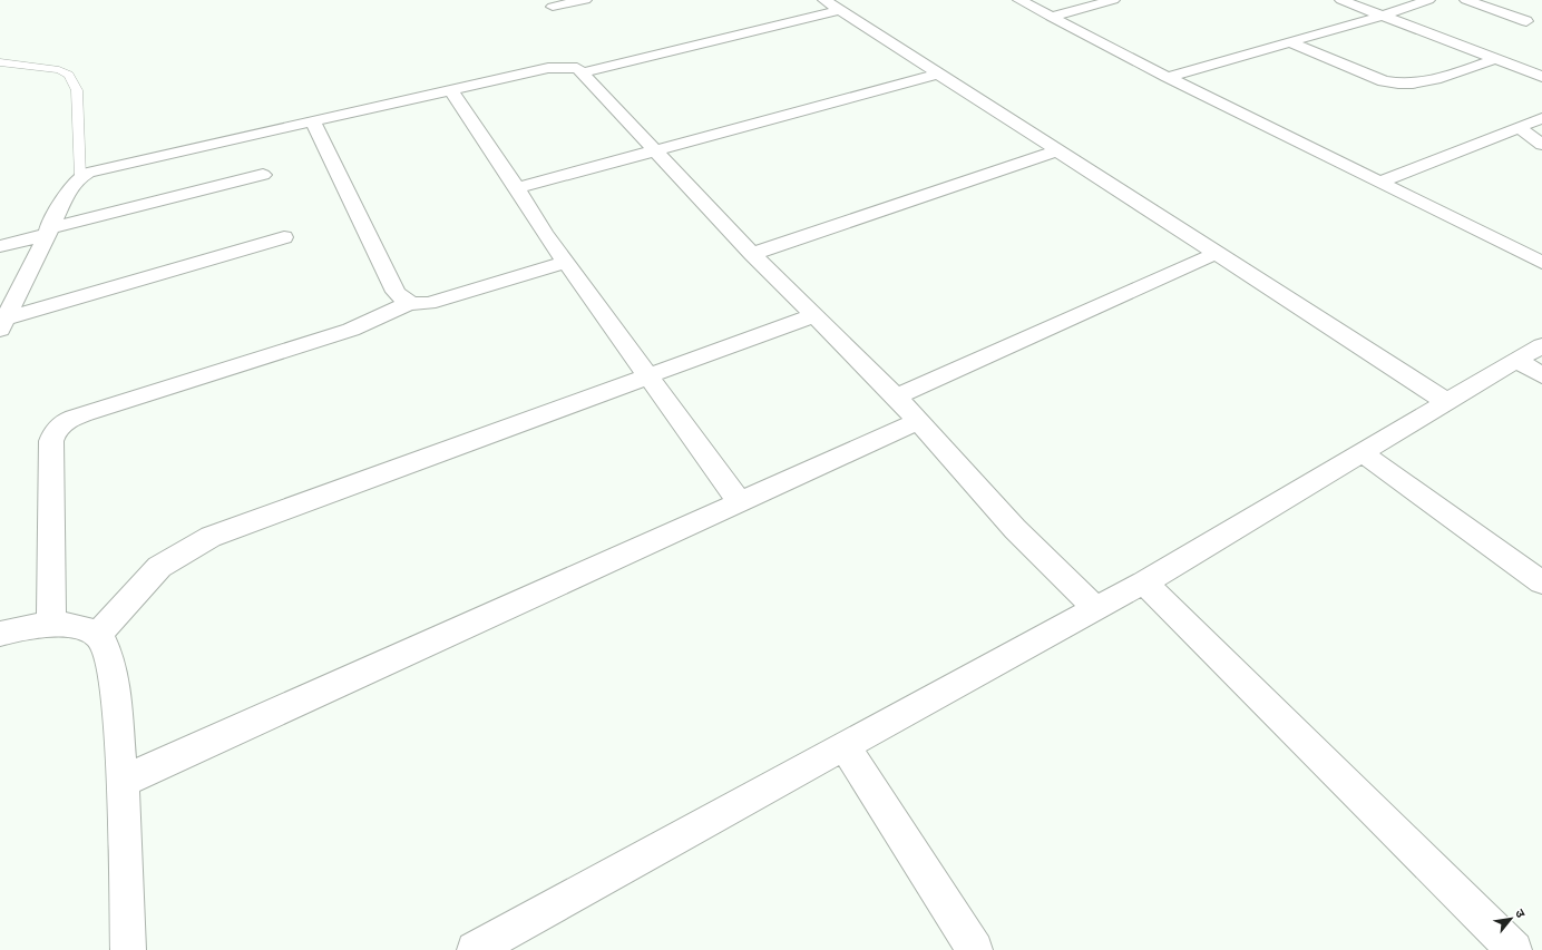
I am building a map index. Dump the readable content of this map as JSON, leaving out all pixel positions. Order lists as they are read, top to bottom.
{
  "north": "top right"
}
